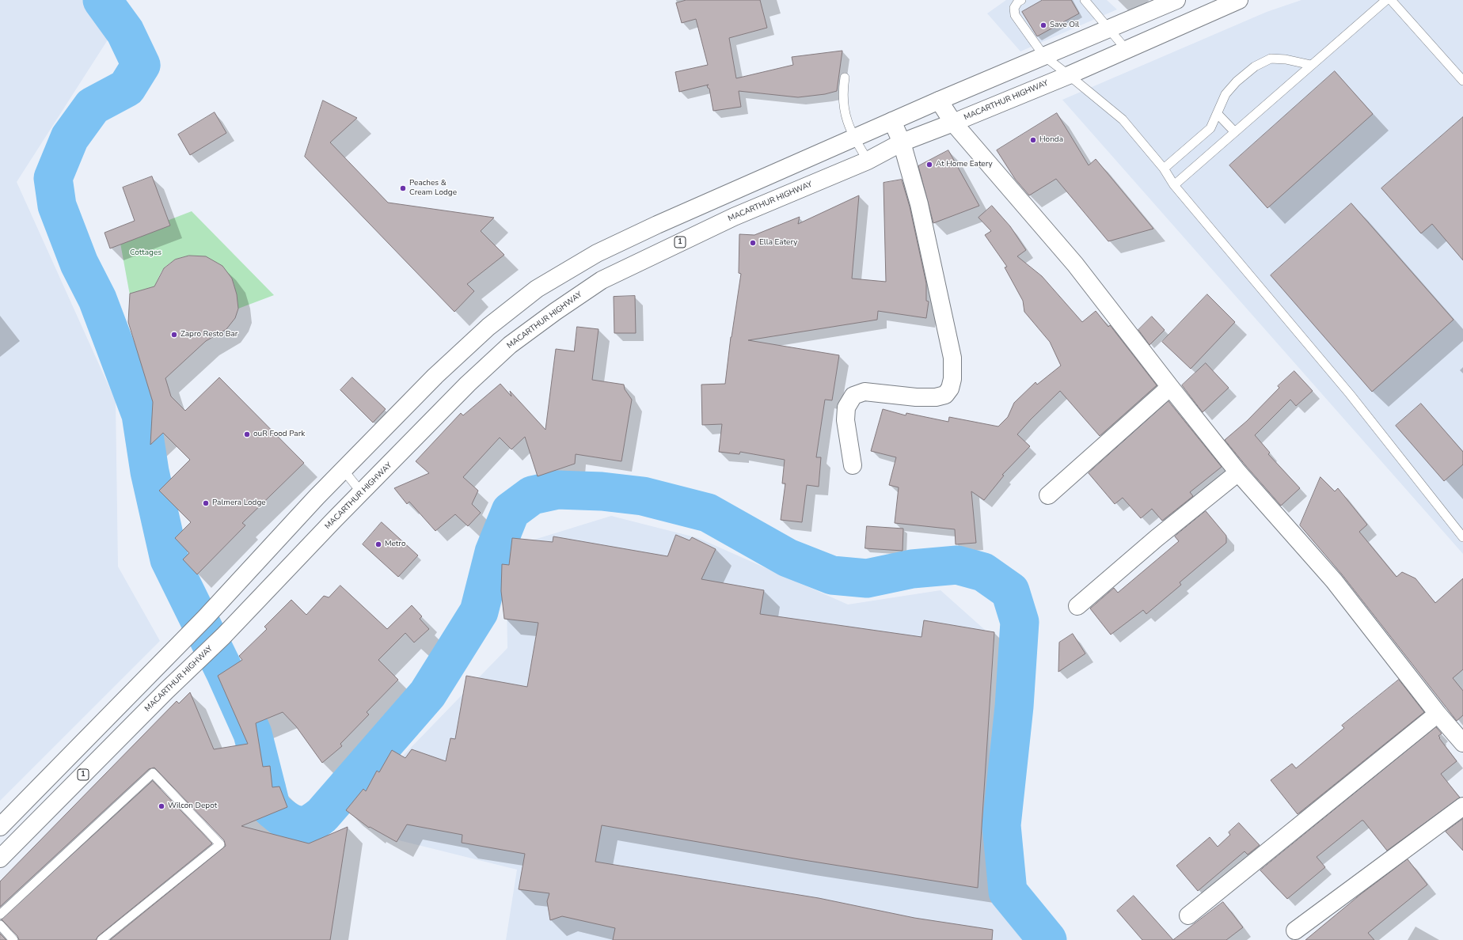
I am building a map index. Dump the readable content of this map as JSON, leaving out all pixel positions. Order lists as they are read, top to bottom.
{
  "streets": {
    "main road": ["MACARTHUR HIGHWAY", "1"]
  },
  "parks": ["Cottages"],
  "places": [
    "Save Oil",
    "Honda",
    "At Home Eatery",
    "Peaches & Cream Lodge",
    "Ella Eatery",
    "Zapro Resto Bar",
    "ouR Food Park",
    "Palmera Lodge",
    "Metro",
    "Wilcon Depot"
  ]
}
